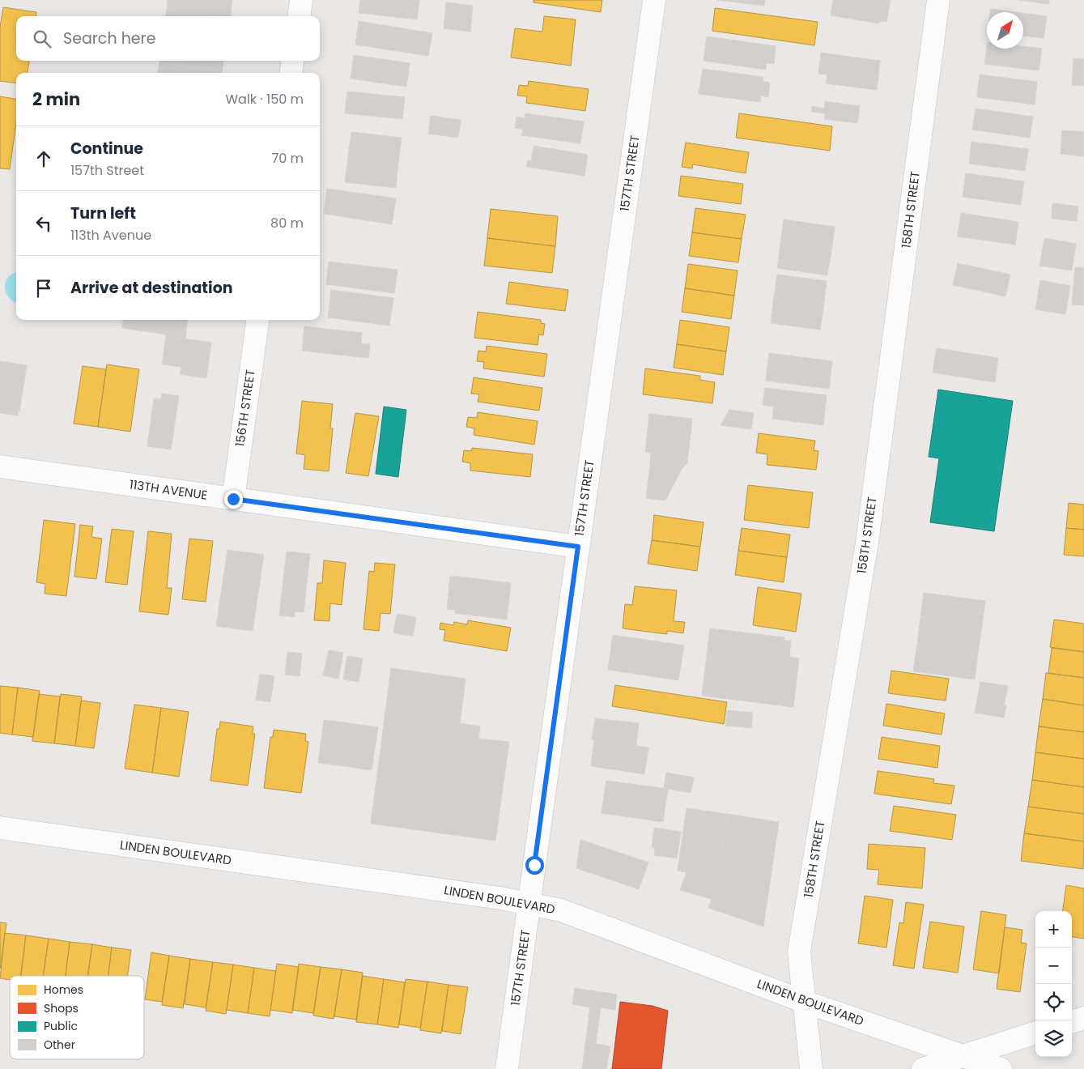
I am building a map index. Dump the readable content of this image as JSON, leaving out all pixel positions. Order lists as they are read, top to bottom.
{
  "streets": {
    "street": [
      "157TH STREET",
      "158TH STREET",
      "156TH STREET",
      "113TH AVENUE",
      "LINDEN BOULEVARD"
    ]
  },
  "crossings": [
    ["157TH STREET", "113TH AVENUE"],
    ["157TH STREET", "LINDEN BOULEVARD"],
    ["158TH STREET", "LINDEN BOULEVARD"],
    ["156TH STREET", "113TH AVENUE"]
  ],
  "legend": [
    "Homes",
    "Shops",
    "Public",
    "Other"
  ],
  "north": "top right",
  "page": {
    "search": "Search here",
    "heading": ["2 min", "Walk · 150 m"],
    "list": [
      ["Continue", "157th Street", "70 m"],
      ["Turn left", "113th Avenue", "80 m"],
      "Arrive at destination"
    ],
    "map_buttons": ["+", "−"]
  }
}
